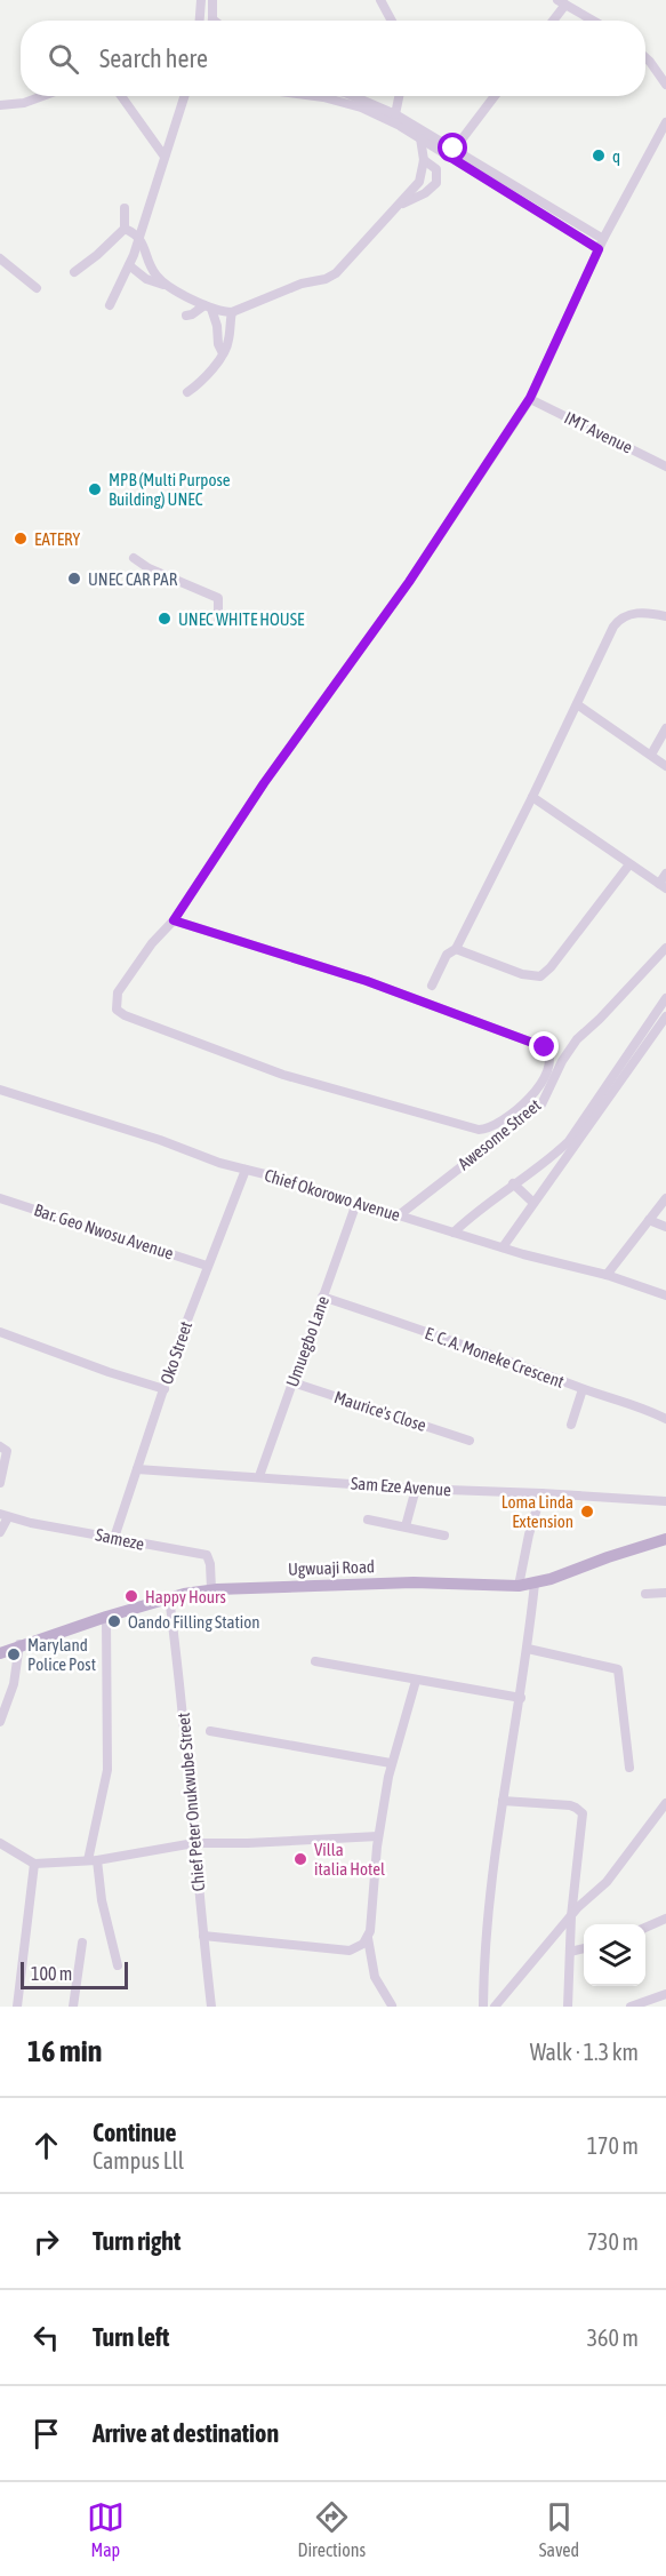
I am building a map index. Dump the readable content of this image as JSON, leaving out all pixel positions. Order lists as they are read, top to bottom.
{
  "streets": {
    "main road": ["Ugwuaji Road"],
    "street": [
      "IMT Avenue",
      "Awesome Street",
      "Chief Okorowo Avenue",
      "Bar. Geo Nwosu Avenue",
      "Umuegbo Lane",
      "Oko Street",
      "E. C. A. Moneke Crescent",
      "Maurice's Close",
      "Sam Eze Avenue",
      "Sameze",
      "Chief Peter Onukwube Street"
    ]
  },
  "crossings": [
    ["Awesome Street", "Chief Okorowo Avenue"],
    ["Chief Okorowo Avenue", "Umuegbo Lane"],
    ["Chief Okorowo Avenue", "Oko Street"],
    ["Bar. Geo Nwosu Avenue", "Oko Street"],
    ["Umuegbo Lane", "E. C. A. Moneke Crescent"],
    ["Umuegbo Lane", "Maurice's Close"],
    ["Umuegbo Lane", "Sam Eze Avenue"],
    ["Oko Street", "Sam Eze Avenue"],
    ["Oko Street", "Sameze"],
    ["Sameze", "Ugwuaji Road"],
    ["Ugwuaji Road", "Chief Peter Onukwube Street"]
  ],
  "places": [
    "q",
    "MPB (Multi Purpose Building) UNEC",
    "EATERY",
    "UNEC CAR PAR",
    "UNEC WHITE HOUSE",
    "Loma Linda Extension",
    "Happy Hours",
    "Oando Filling Station",
    "Maryland Police Post",
    "Villa italia Hotel"
  ],
  "scale_bar": "100 m",
  "page": {
    "search": "Search here",
    "scale": "100 m",
    "heading": ["16 min", "Walk · 1.3 km"],
    "list": [
      ["Continue", "Campus Lll", "170 m"],
      ["Turn right", "730 m"],
      ["Turn left", "360 m"],
      "Arrive at destination"
    ],
    "nav": ["Map", "Directions", "Saved"]
  }
}
